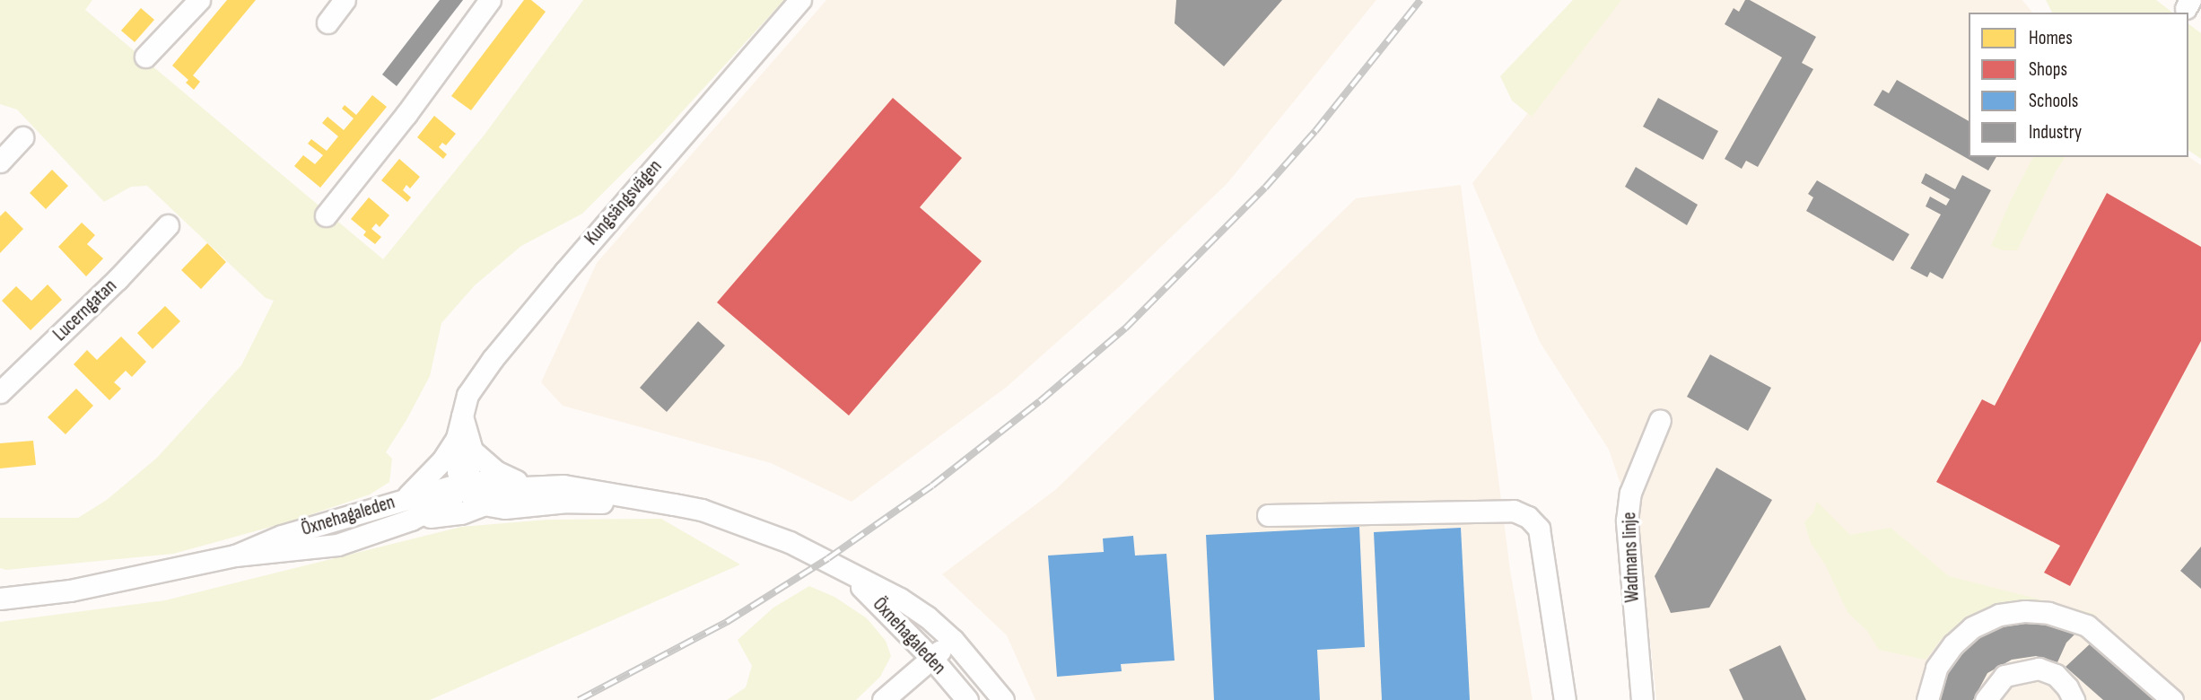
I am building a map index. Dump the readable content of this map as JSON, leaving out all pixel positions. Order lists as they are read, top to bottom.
{
  "streets": {
    "street": [
      "Kungsängsvägen",
      "Lucerngatan",
      "Öxnehagaleden",
      "Wadmans linje"
    ]
  },
  "crossings": [
    ["Kungsängsvägen", "Öxnehagaleden"]
  ],
  "legend": [
    "Homes",
    "Shops",
    "Schools",
    "Industry"
  ]
}
